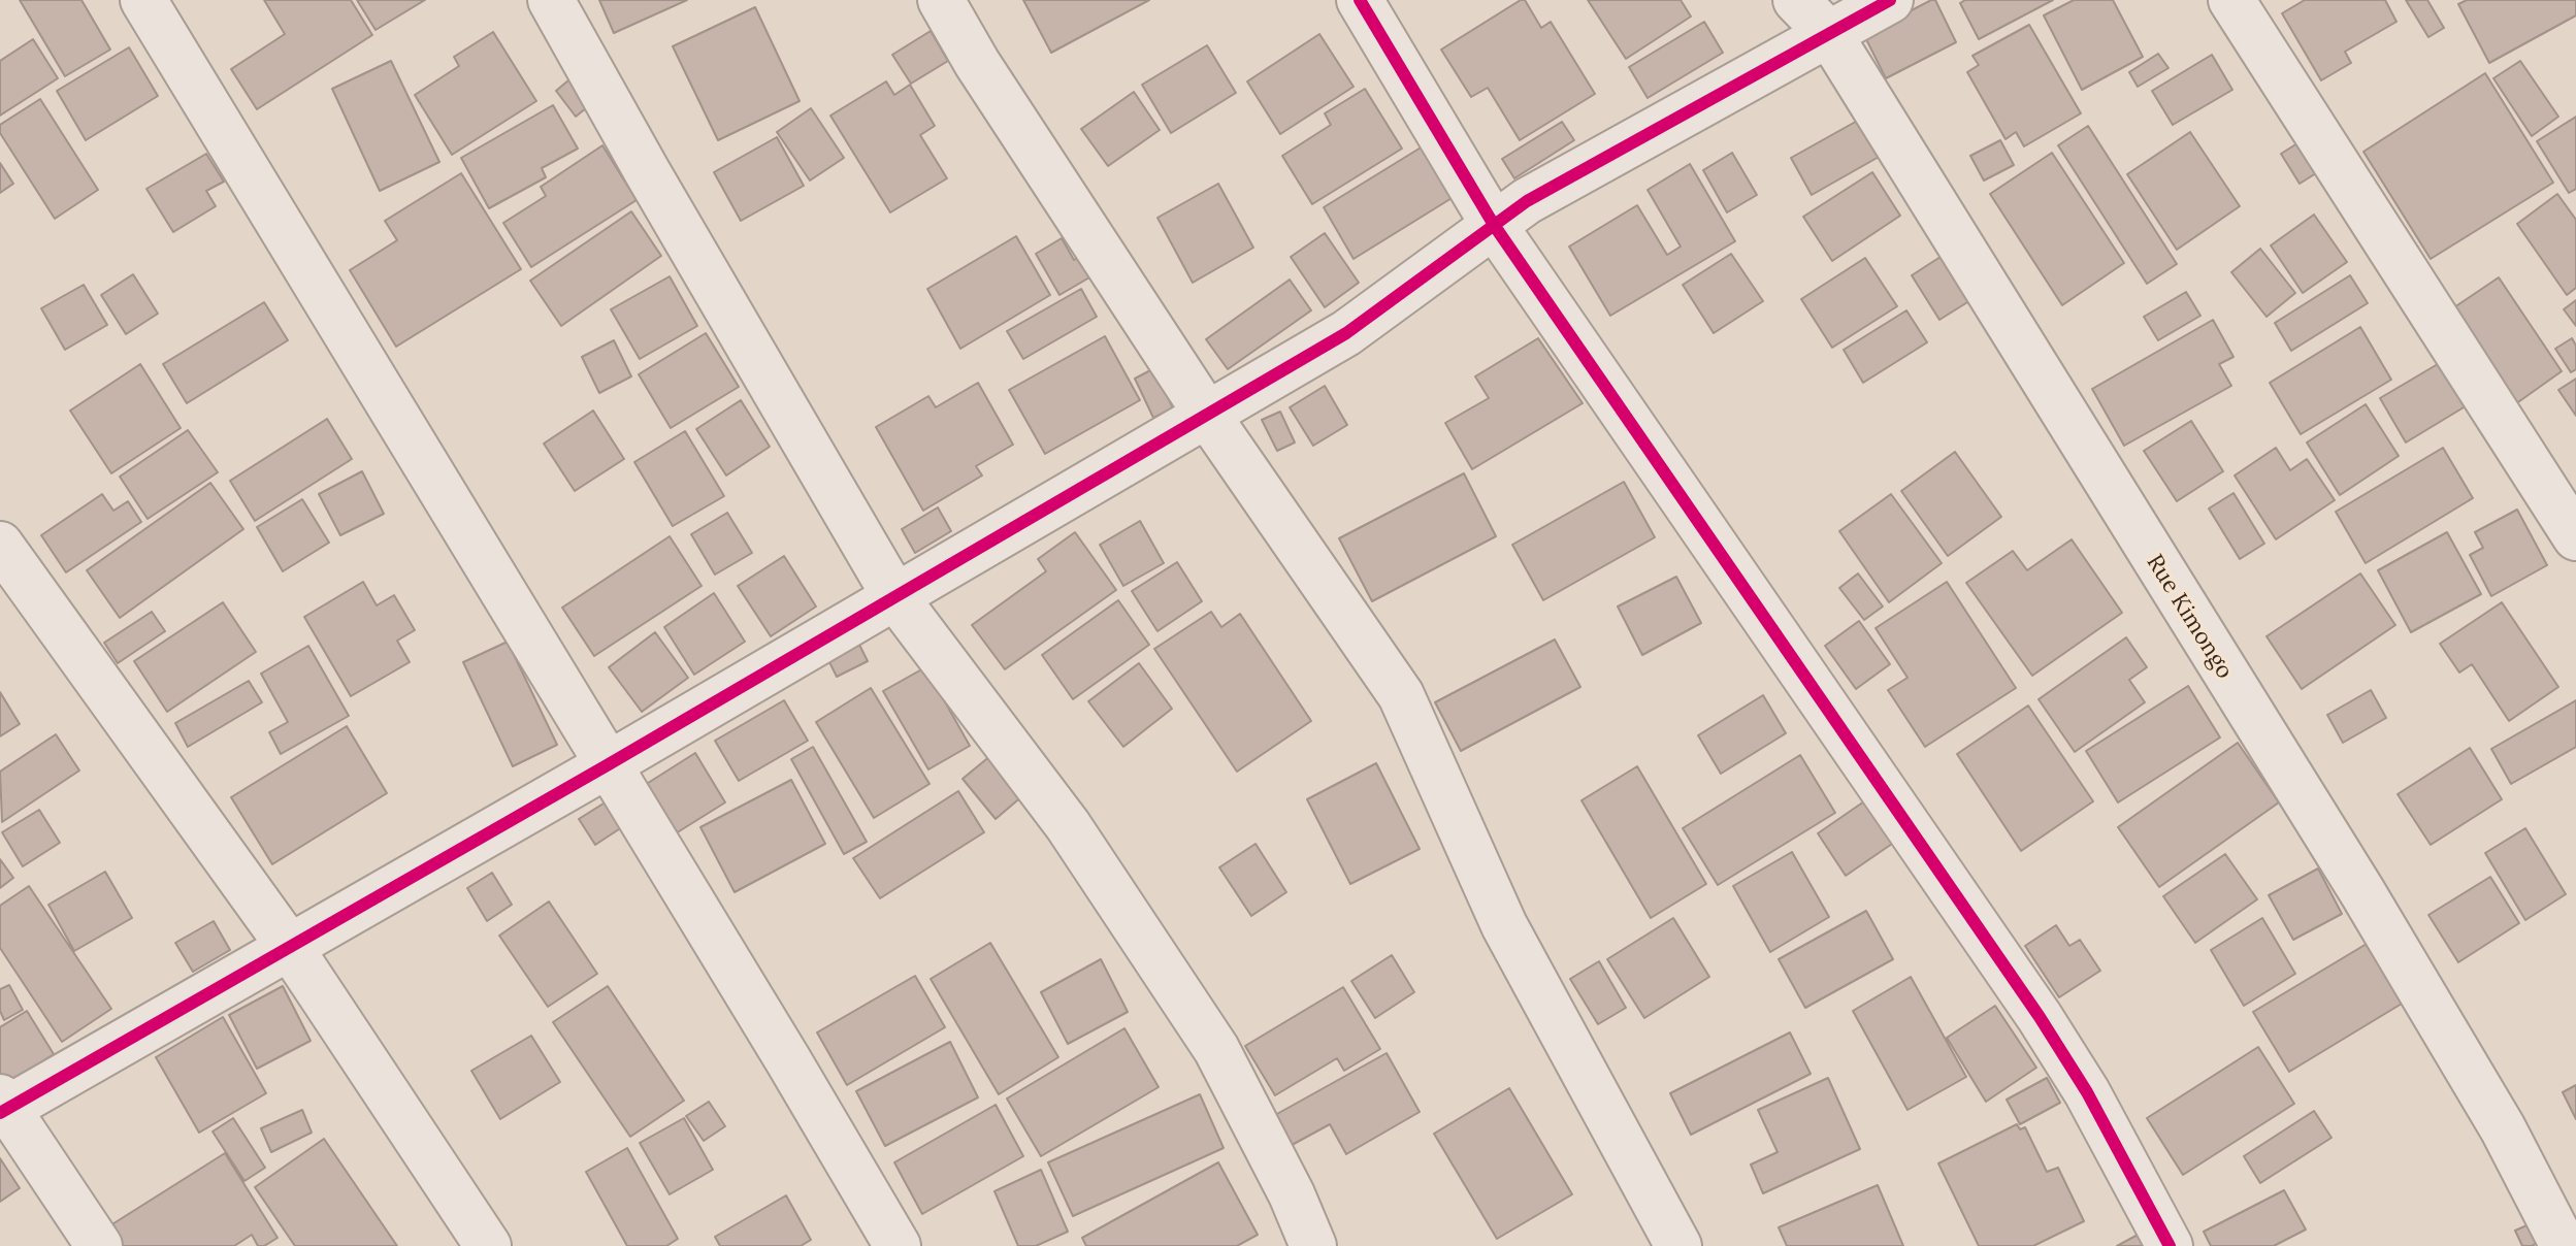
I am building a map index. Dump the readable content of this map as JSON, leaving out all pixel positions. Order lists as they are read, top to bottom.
{
  "streets": {
    "street": ["Rue Kimongo"]
  }
}
